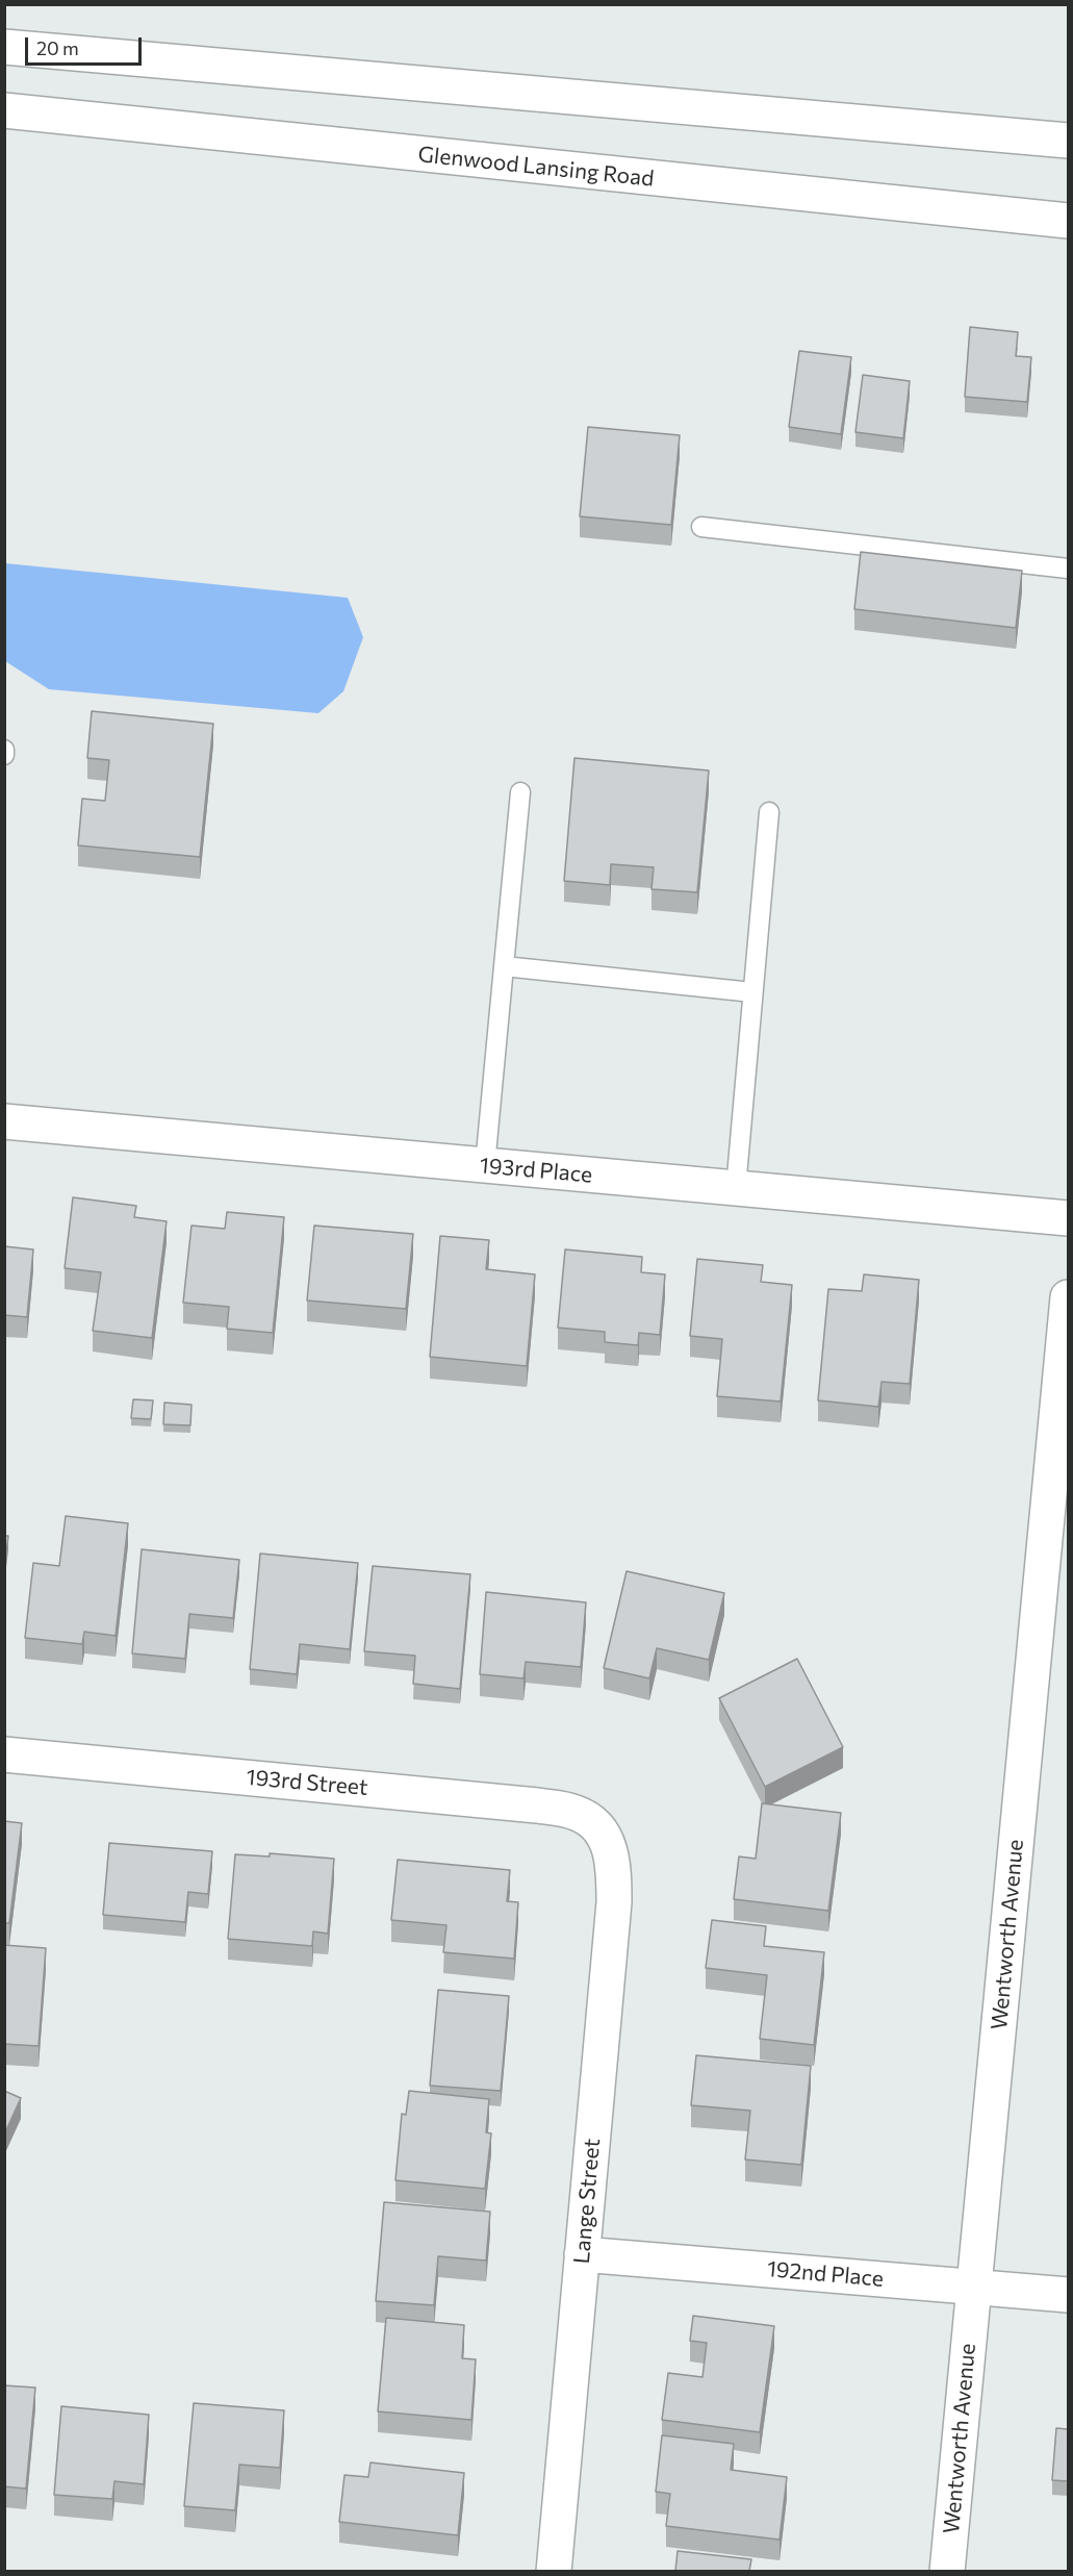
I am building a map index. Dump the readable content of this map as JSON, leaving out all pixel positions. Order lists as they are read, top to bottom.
{
  "streets": {
    "street": [
      "Glenwood Lansing Road",
      "193rd Place",
      "193rd Street",
      "Wentworth Avenue",
      "Lange Street",
      "192nd Place"
    ]
  },
  "crossings": [
    ["193rd Street", "Lange Street"],
    ["Wentworth Avenue", "192nd Place"],
    ["Lange Street", "192nd Place"]
  ],
  "scale_bar": "20 m"
}
